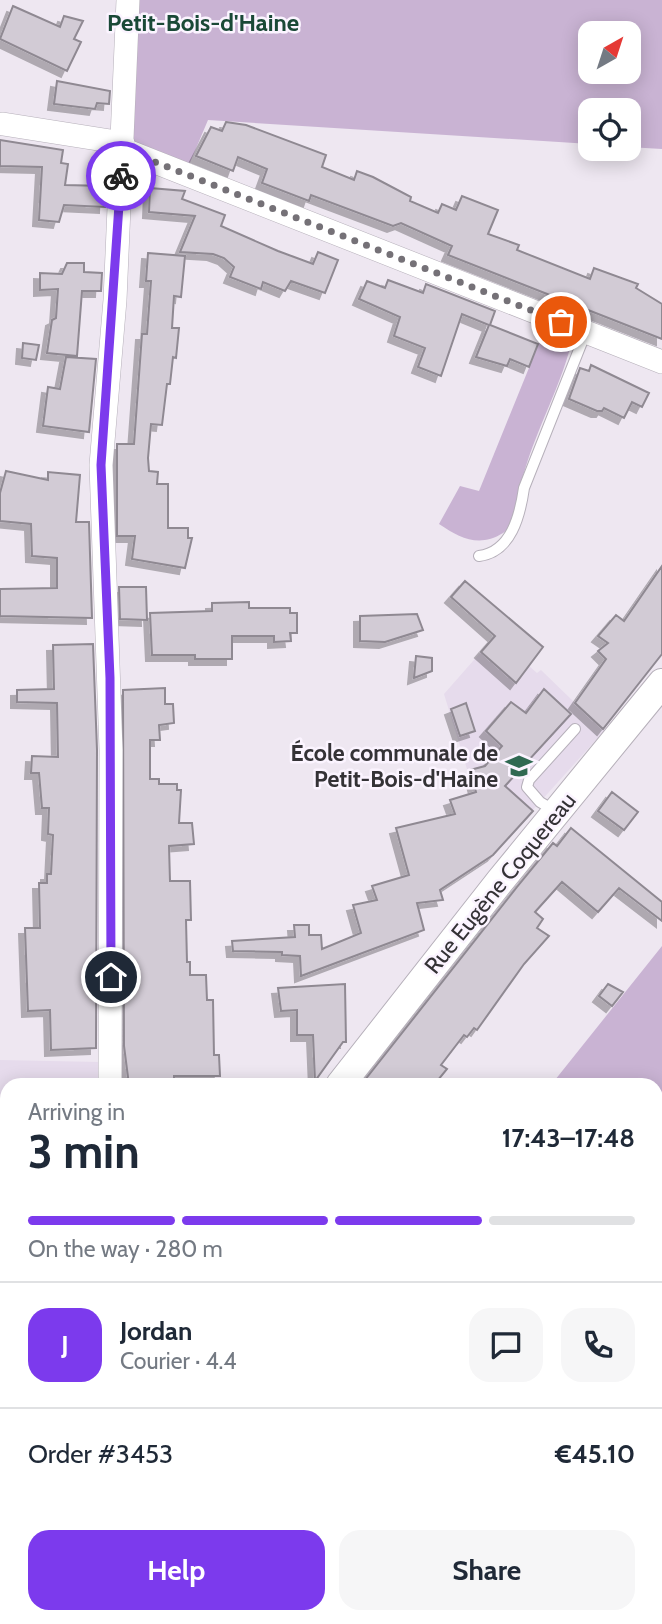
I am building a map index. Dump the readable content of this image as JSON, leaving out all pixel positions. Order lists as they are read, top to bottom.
{
  "streets": {
    "street": ["Rue Eugène Coquereau"]
  },
  "districts": ["Petit-Bois-d'Haine"],
  "places": {
    "school or university": ["École communale de Petit-Bois-d'Haine"]
  },
  "north": "top right",
  "page": {
    "heading": ["3 min", "Arriving in", "17:43–17:48"],
    "panel": [
      "Jordan",
      "Courier · 4.4",
      "Order #3453",
      "€45.10"
    ],
    "bar": "On the way · 280 m",
    "round": "J",
    "buttons": ["Help", "Share"]
  }
}
